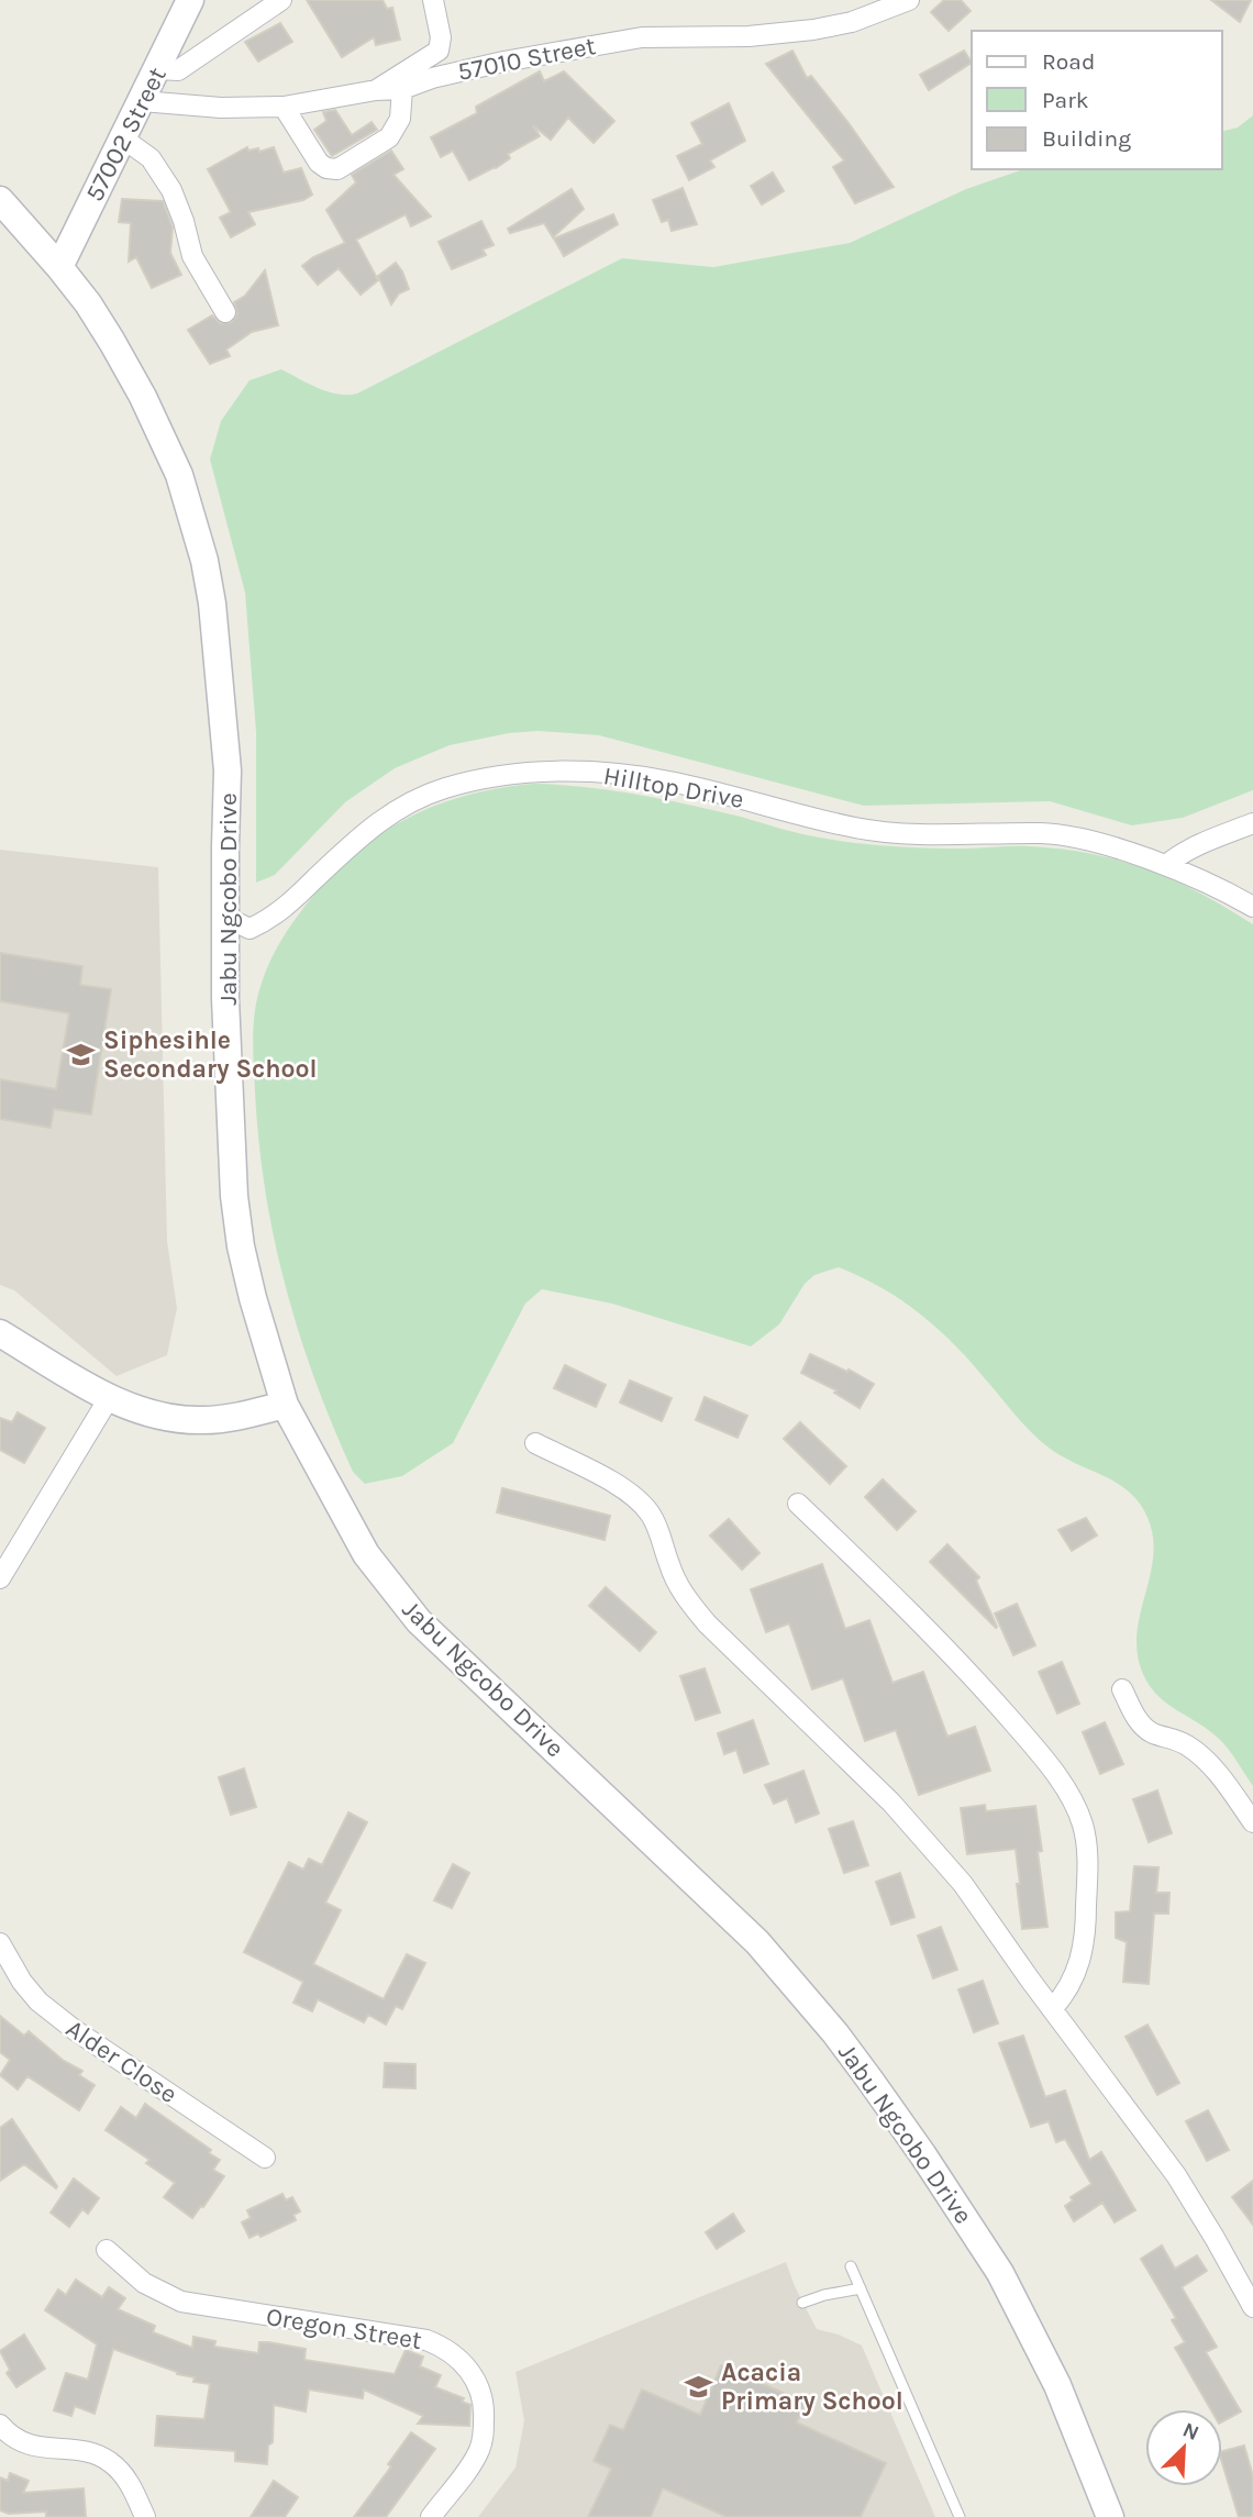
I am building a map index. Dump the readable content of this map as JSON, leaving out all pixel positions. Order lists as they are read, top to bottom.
{
  "streets": {
    "main road": ["57002 Street", "Jabu Ngcobo Drive"],
    "street": [
      "57010 Street",
      "Hilltop Drive",
      "Alder Close",
      "Oregon Street"
    ]
  },
  "crossings": [
    ["57010 Street", "57002 Street"],
    ["57002 Street", "Jabu Ngcobo Drive"],
    ["Hilltop Drive", "Jabu Ngcobo Drive"]
  ],
  "places": {
    "school or university": ["Siphesihle Secondary School", "Acacia Primary School"]
  },
  "legend": ["Road", "Park", "Building"],
  "north": "top right"
}
